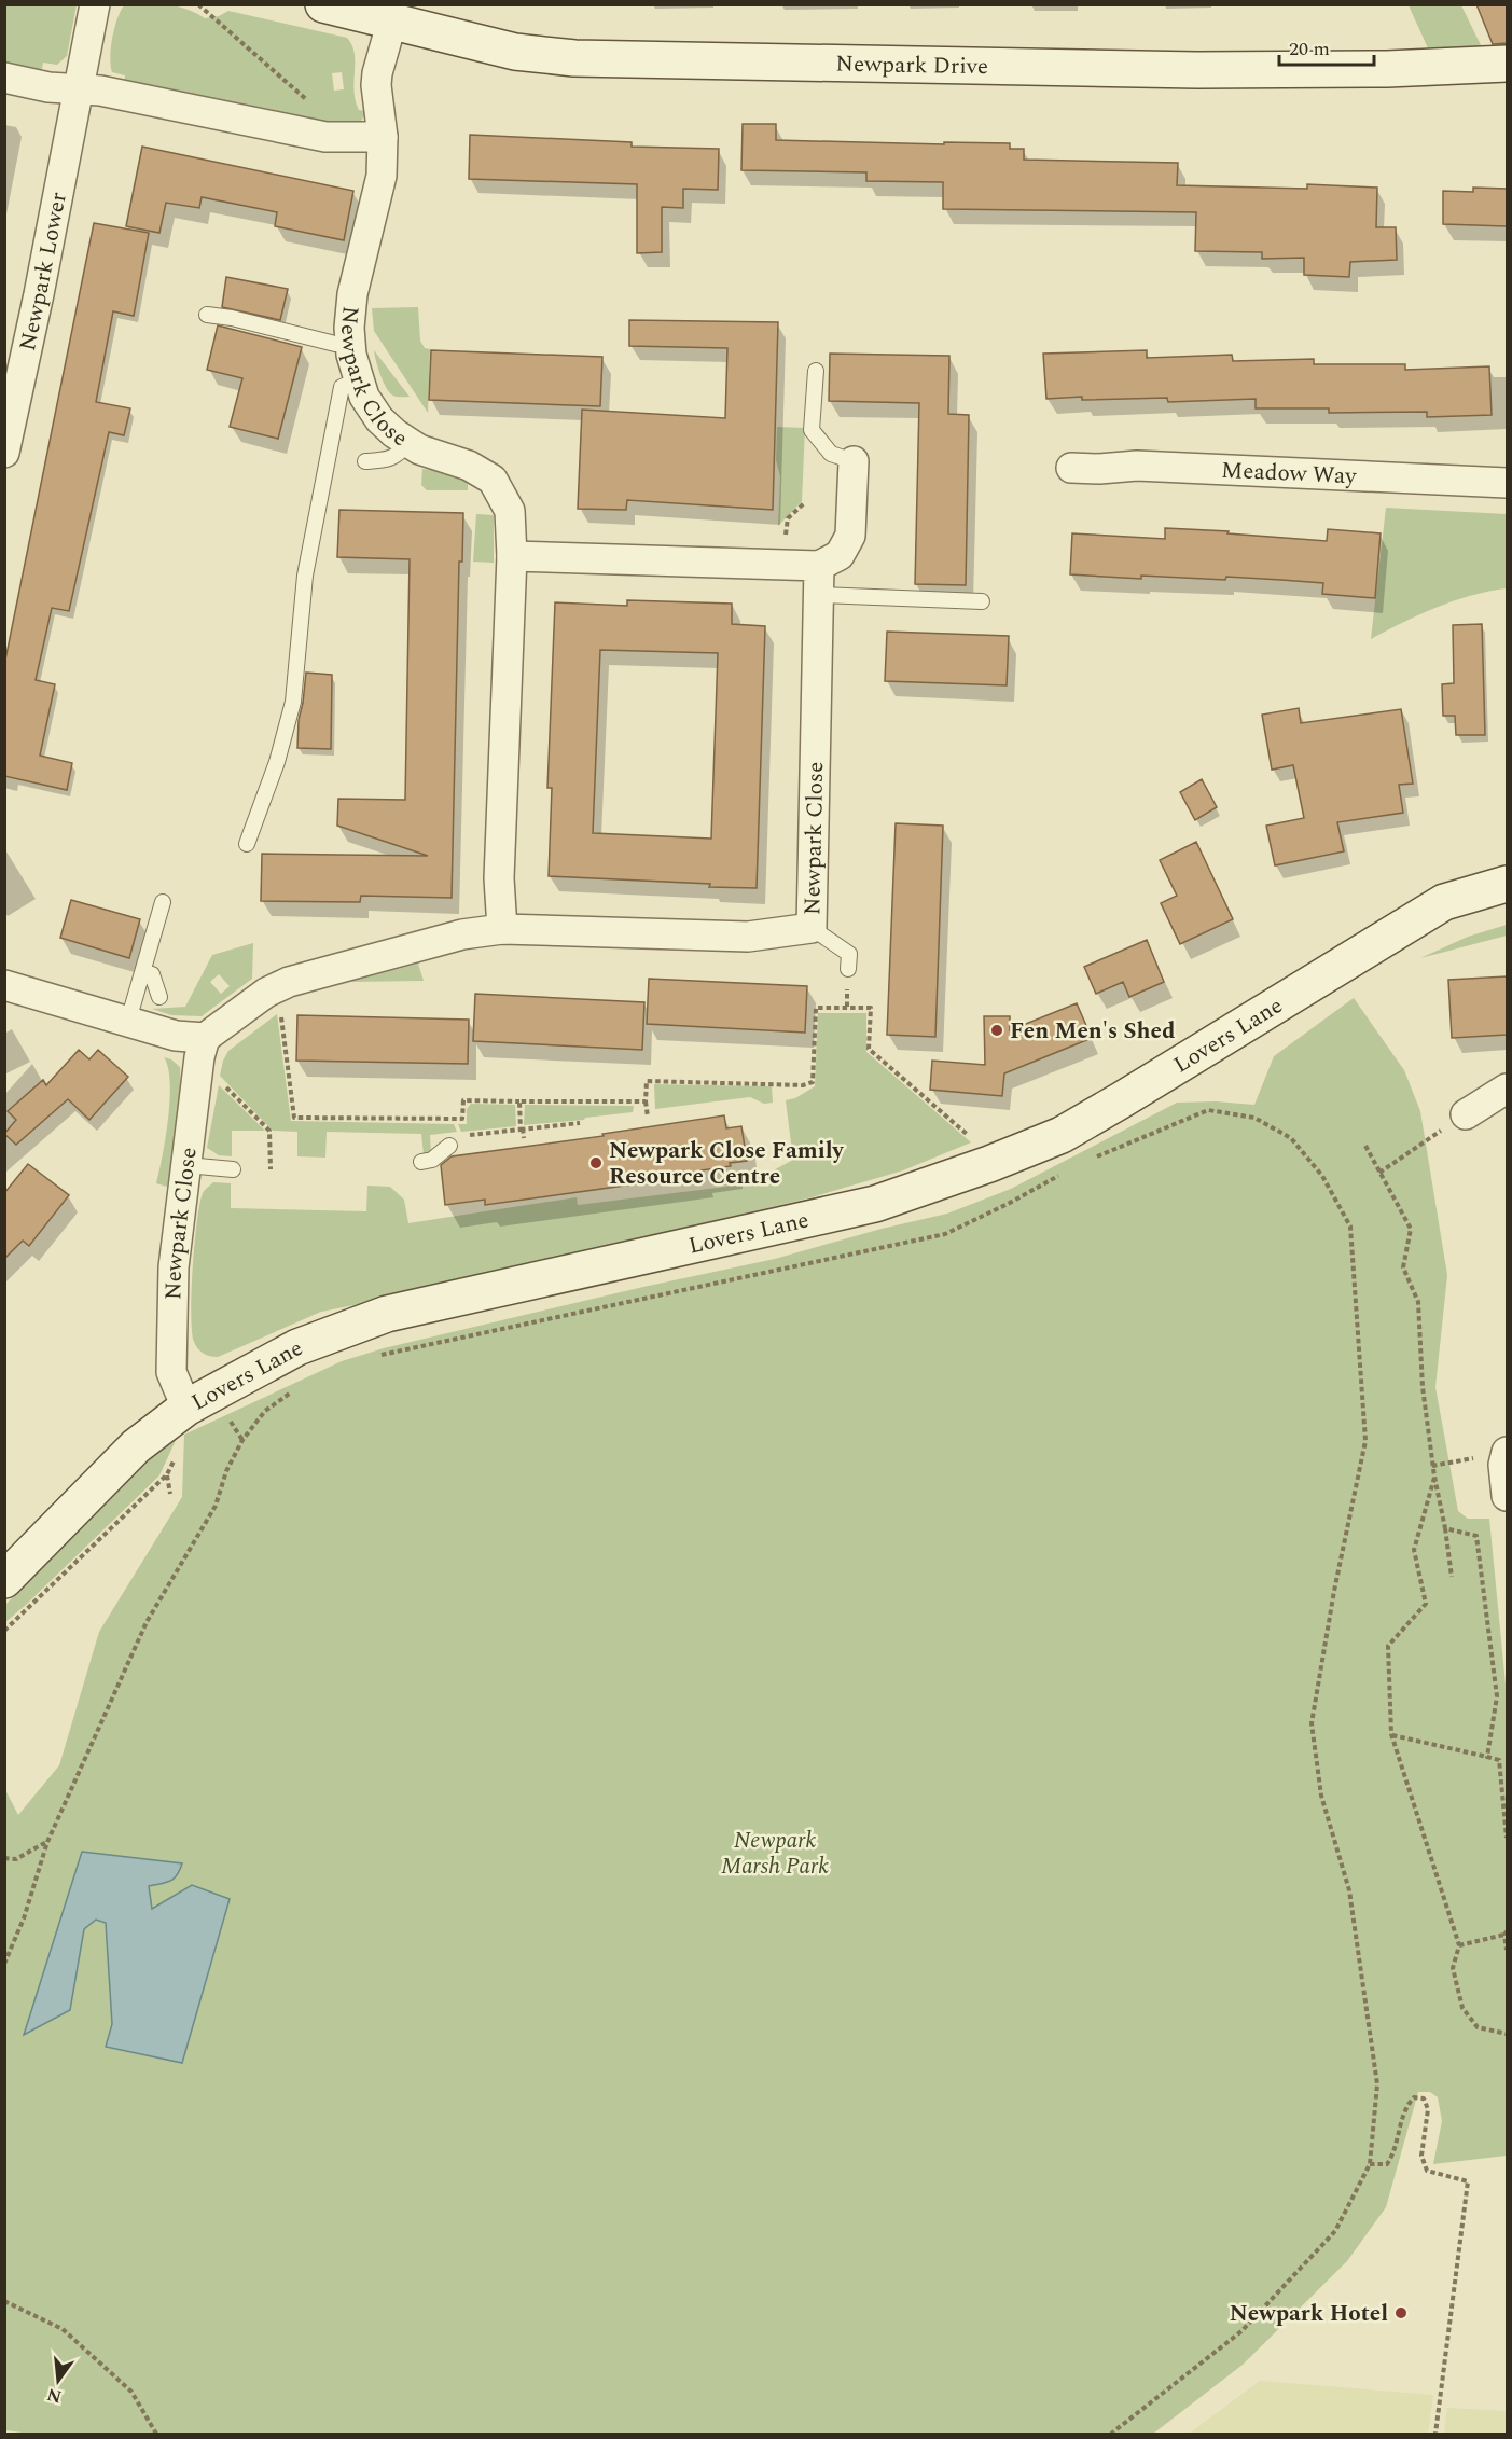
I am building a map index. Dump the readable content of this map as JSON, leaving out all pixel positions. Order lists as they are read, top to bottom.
{
  "streets": {
    "street": [
      "Newpark Drive",
      "Newpark Lower",
      "Newpark Close",
      "Meadow Way",
      "Lovers Lane"
    ]
  },
  "crossings": [
    ["Newpark Drive", "Newpark Close"],
    ["Newpark Close", "Lovers Lane"]
  ],
  "parks": ["Newpark Marsh Park"],
  "places": ["Fen Men's Shed", "Newpark Close Family Resource Centre", "Newpark Hotel"],
  "scale_bar": "20 m",
  "north": "bottom"
}
